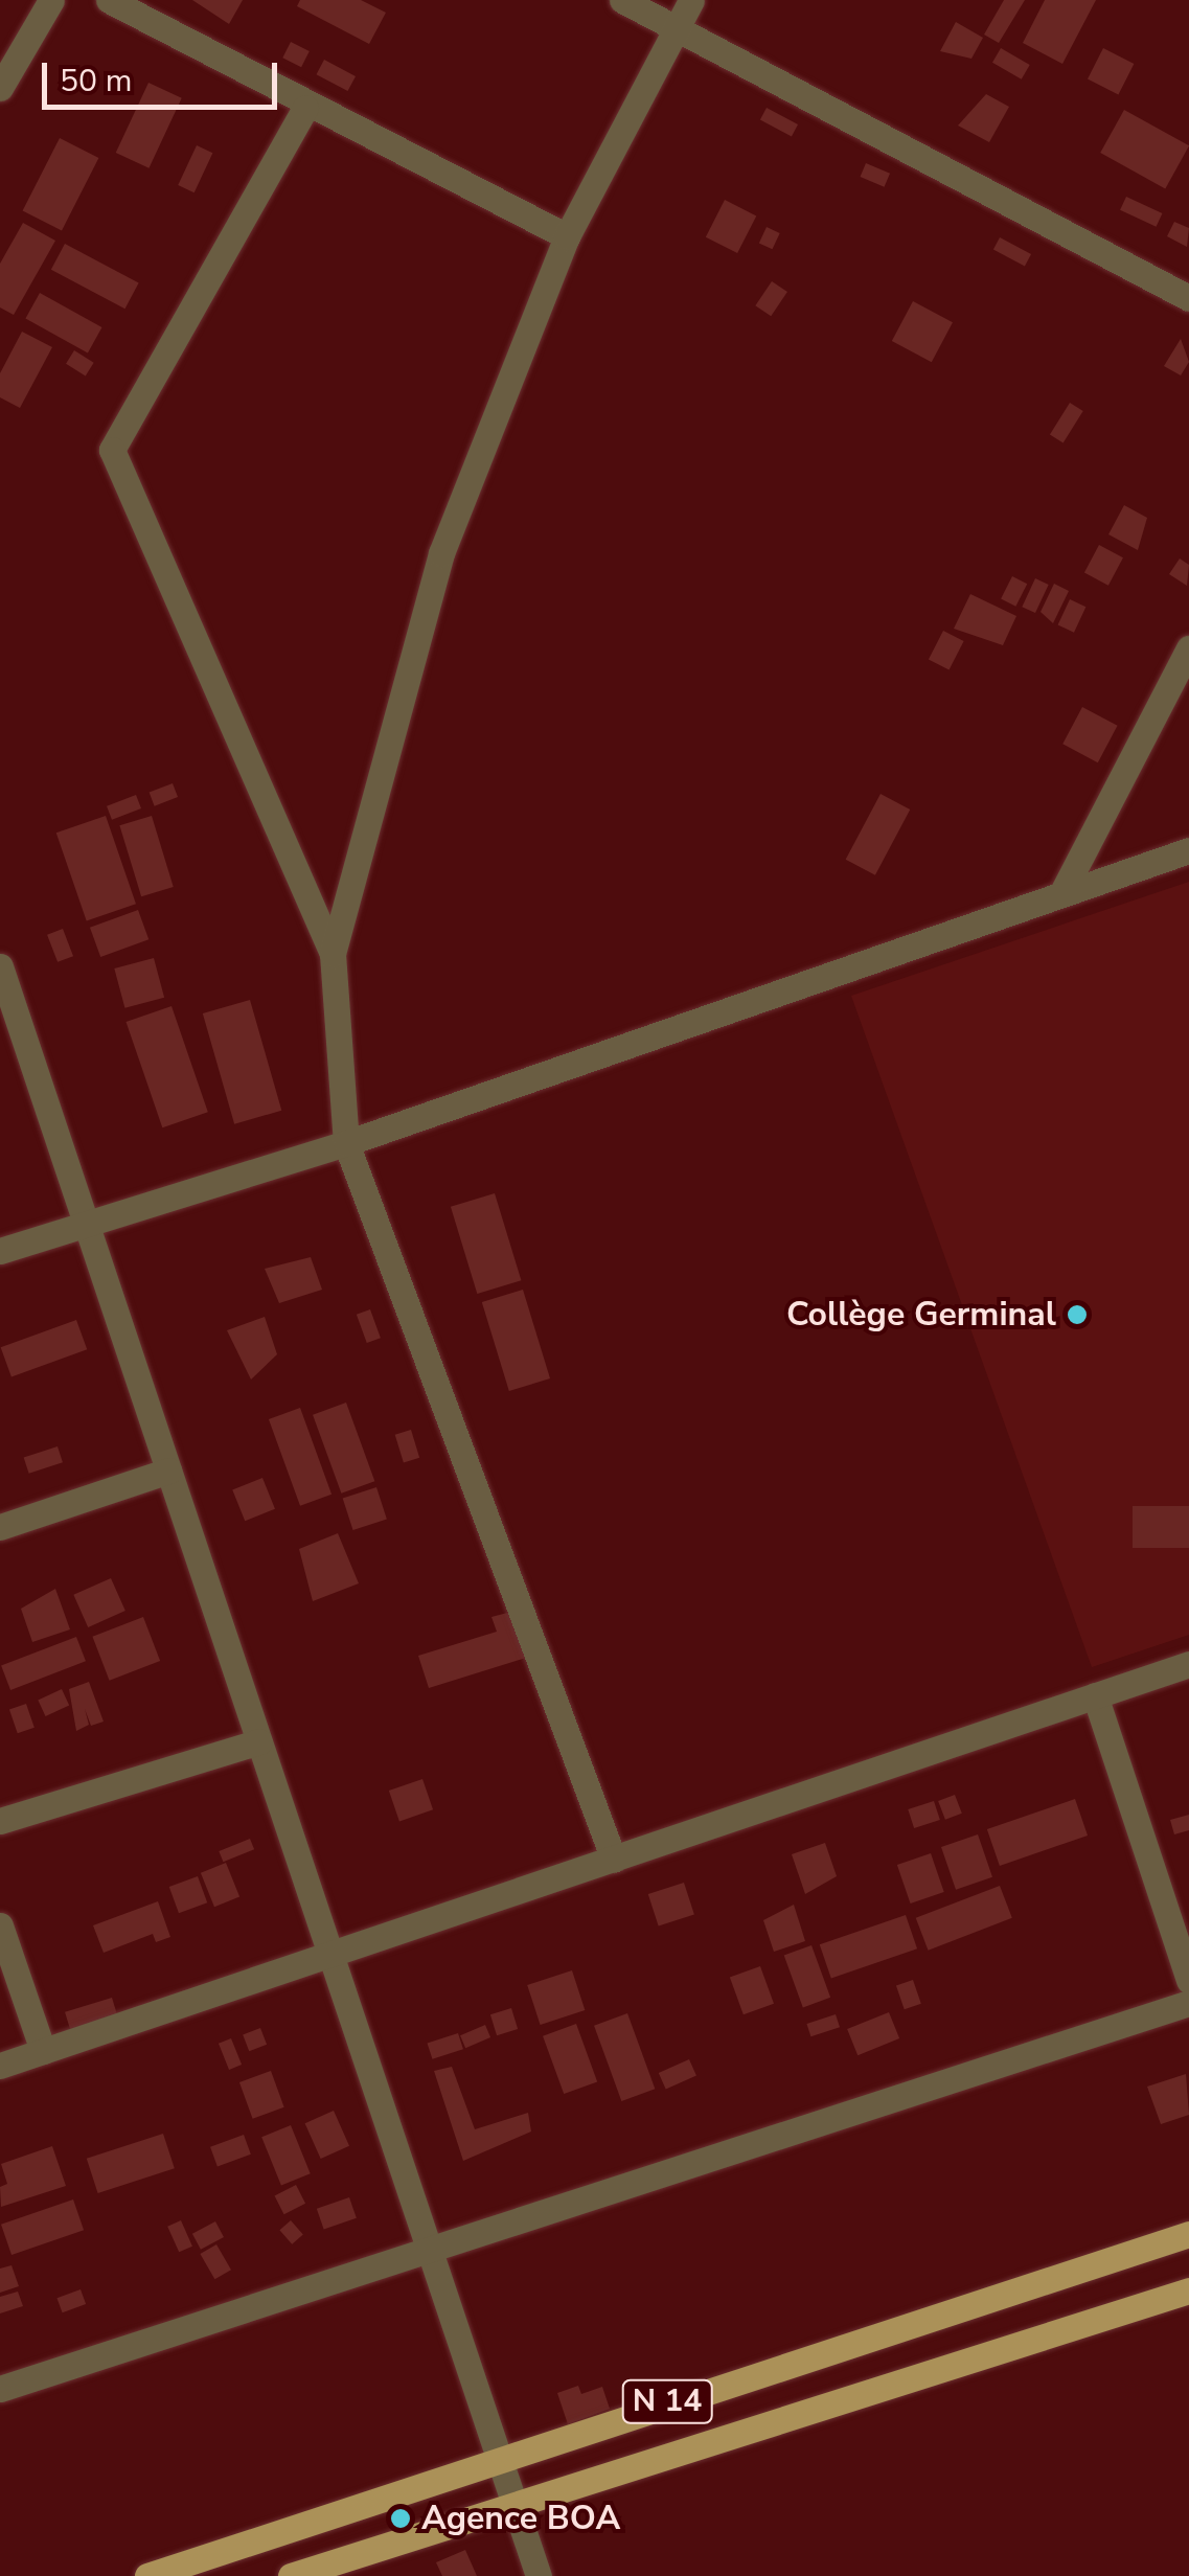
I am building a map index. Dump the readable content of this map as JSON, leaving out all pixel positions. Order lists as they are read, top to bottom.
{
  "streets": {
    "main road": ["N 14"]
  },
  "places": ["Collège Germinal", "Agence BOA"],
  "scale_bar": "50 m"
}
